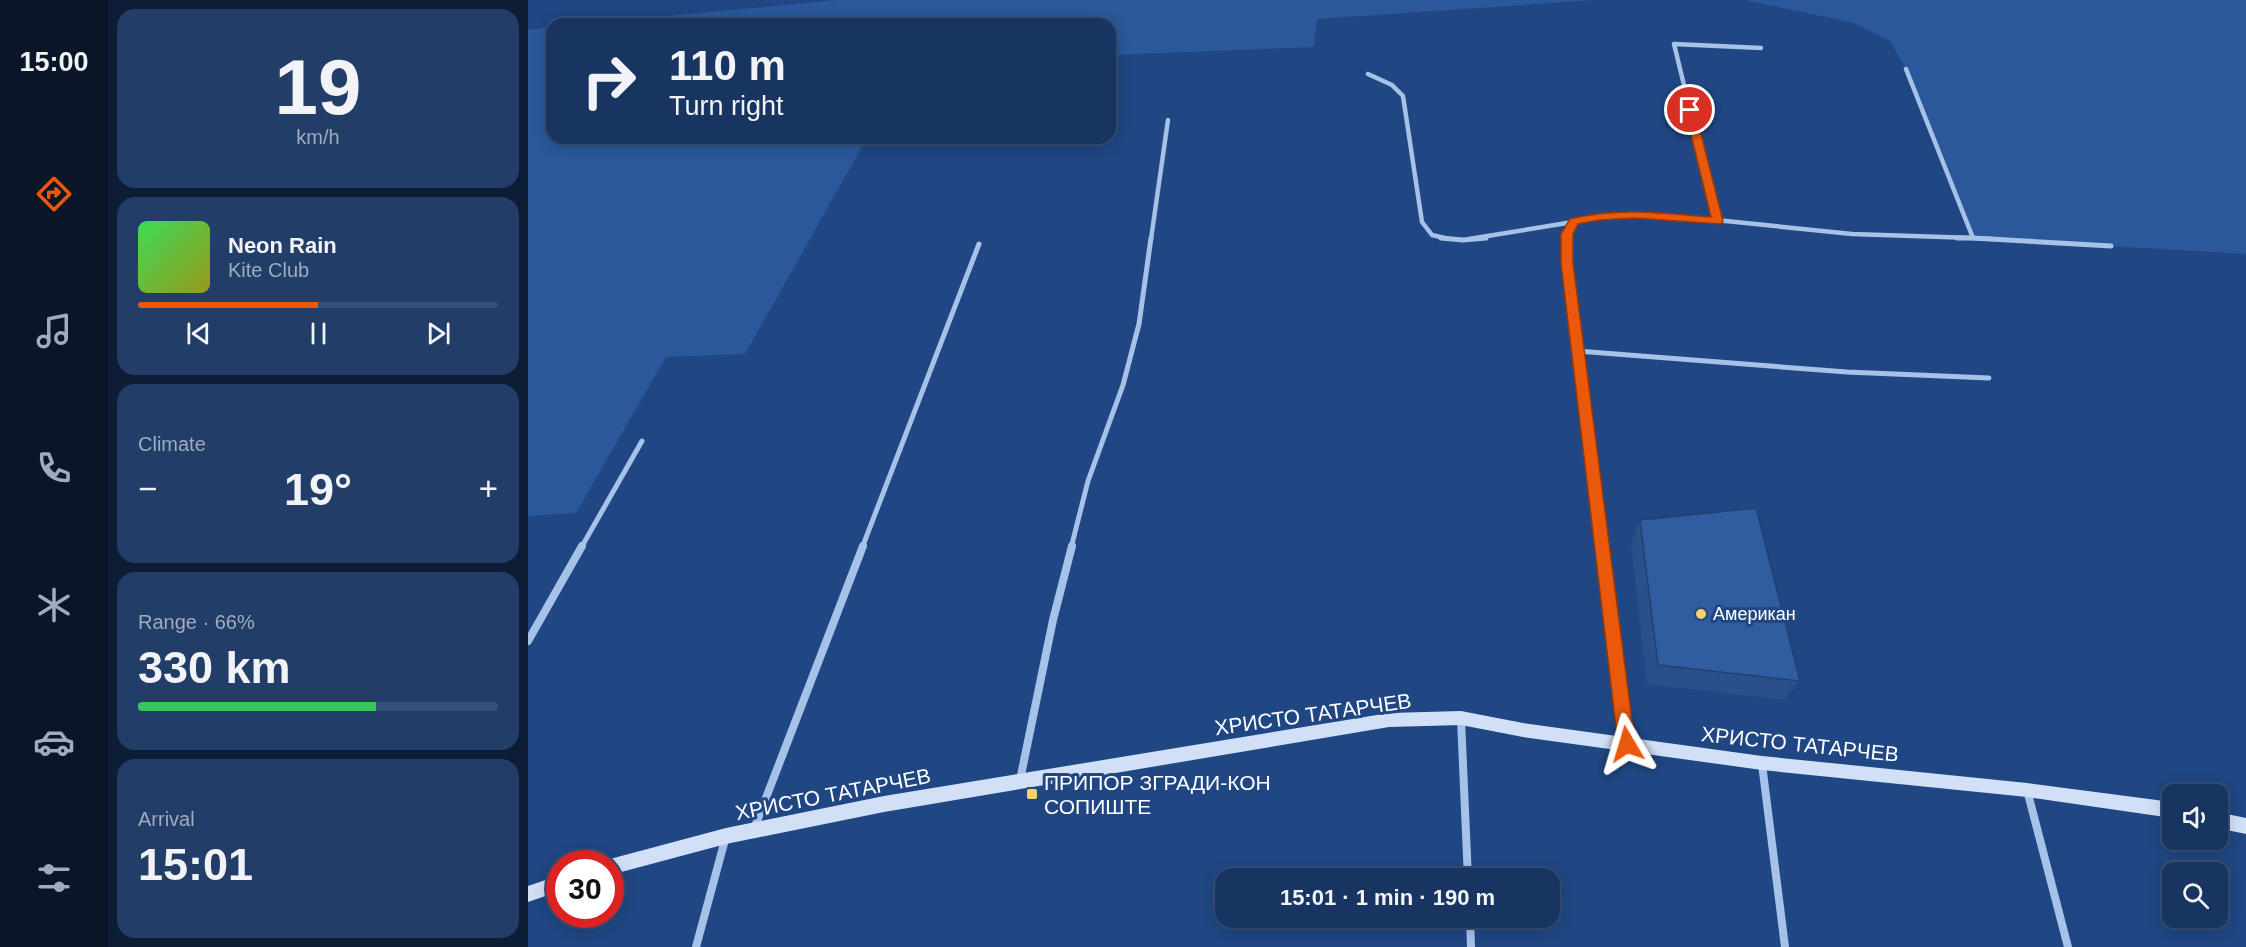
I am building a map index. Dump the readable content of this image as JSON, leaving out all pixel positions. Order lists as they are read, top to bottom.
{
  "streets": {
    "main road": ["ХРИСТО ТАТАРЧЕВ"]
  },
  "places": {
    "other": ["Американ"],
    "transit": ["ПРИПОР ЗГРАДИ-КОН СОПИШТЕ"]
  },
  "page": {
    "tabs": "15:00",
    "tile": [
      ["19", "km/h"],
      "Climate",
      ["Range · 66%", "330 km"],
      ["Arrival", "15:01"]
    ],
    "turn": ["110 m", "Turn right"],
    "song": ["Neon Rain", "Kite Club"],
    "heat": ["−", "19°", "+"],
    "limit": "30",
    "trip": "15:01 · 1 min · 190 m"
  }
}
